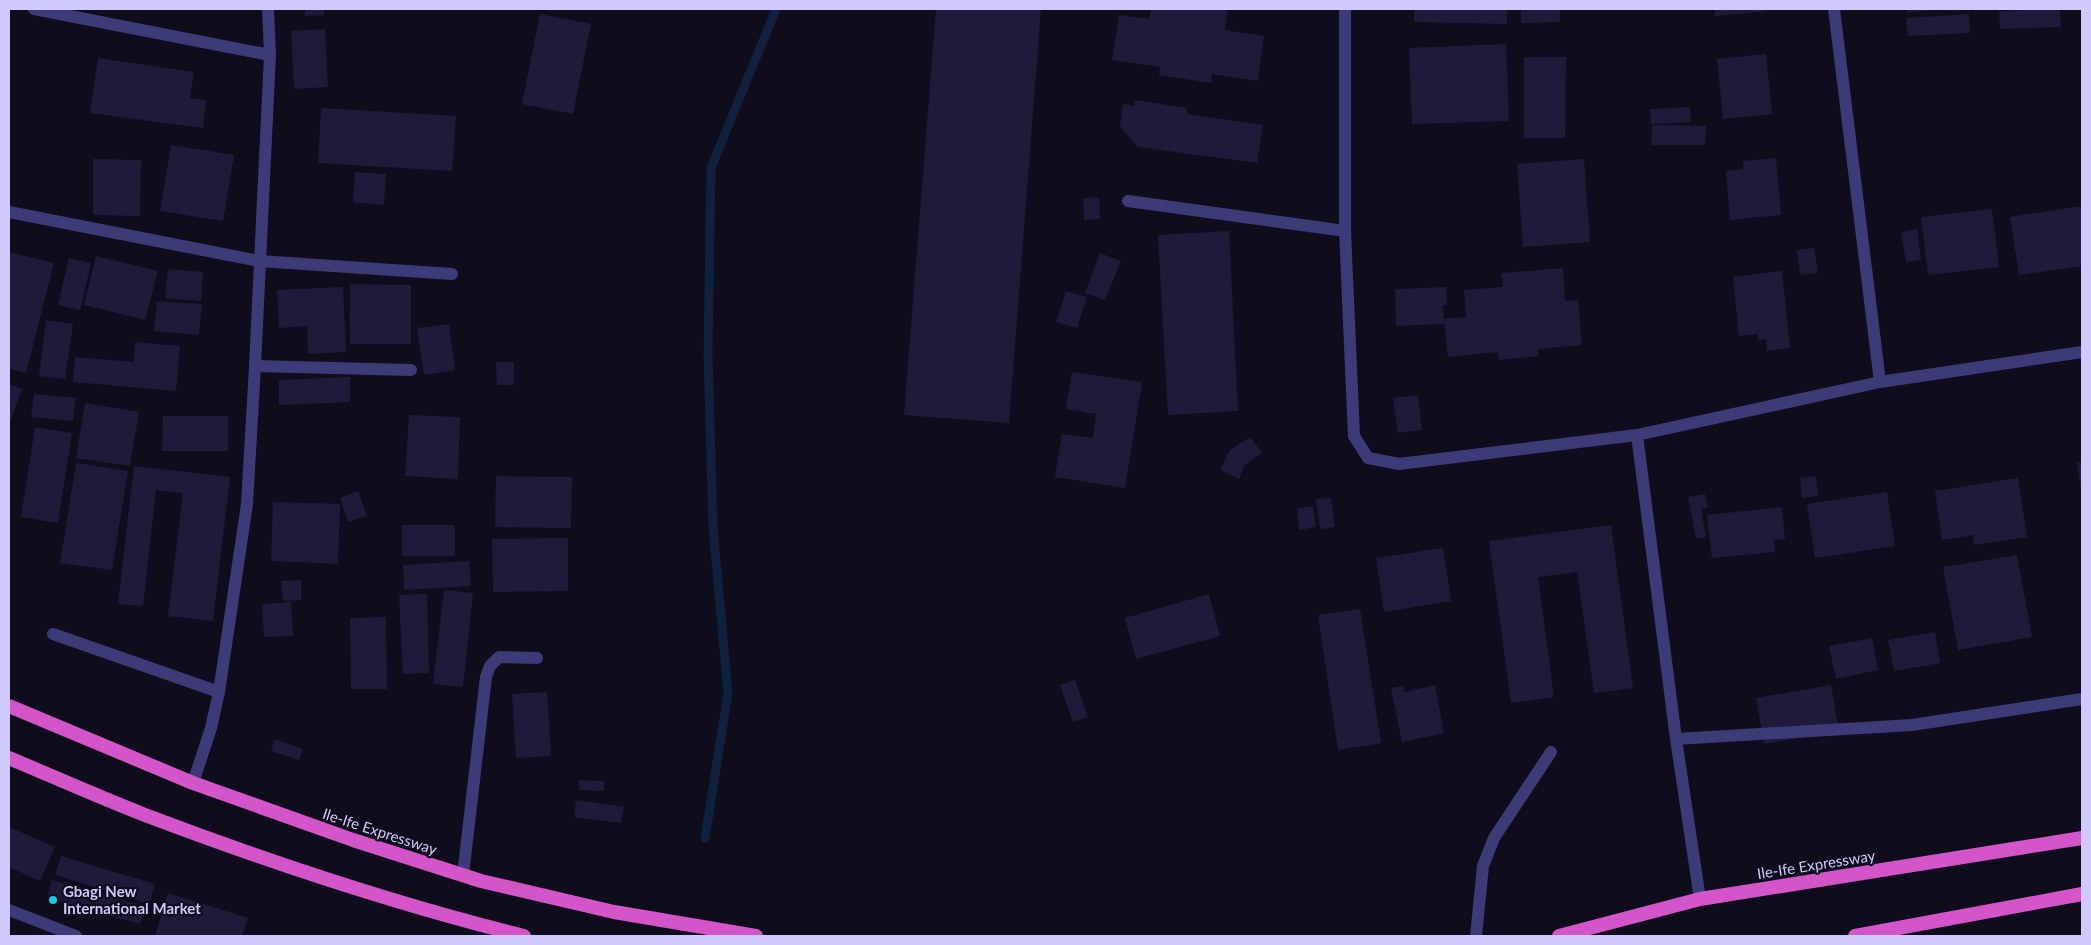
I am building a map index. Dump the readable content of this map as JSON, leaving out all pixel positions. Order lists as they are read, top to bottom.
{
  "streets": {
    "highway": ["Ile-Ife Expressway"]
  },
  "places": ["Gbagi New International Market"]
}
